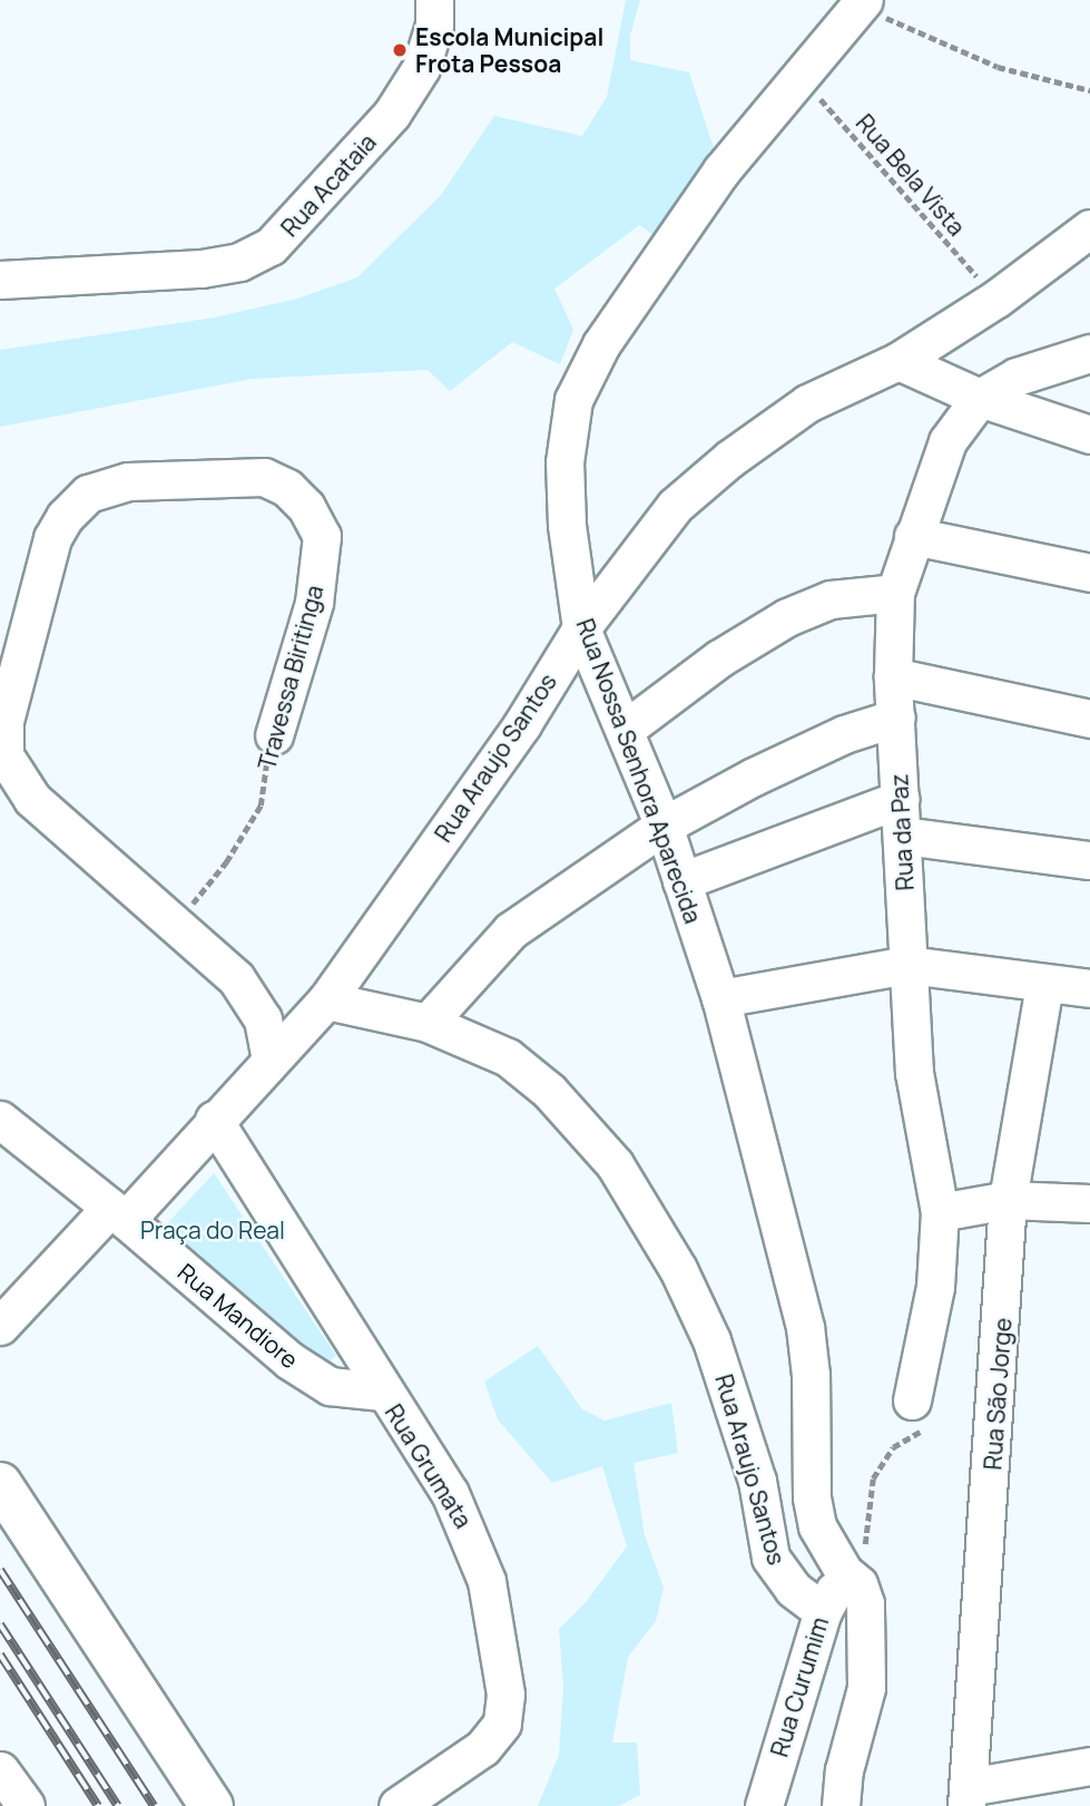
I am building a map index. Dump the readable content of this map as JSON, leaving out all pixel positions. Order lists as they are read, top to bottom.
{
  "streets": {
    "street": [
      "Rua Acataia",
      "Travessa Biritinga",
      "Rua Araujo Santos",
      "Rua Nossa Senhora Aparecida",
      "Rua da Paz",
      "Rua Mandiore",
      "Rua São Jorge",
      "Rua Grumata",
      "Rua Curumim"
    ],
    "path": ["Rua Bela Vista"]
  },
  "crossings": [
    ["Rua Bela Vista", "Rua Araujo Santos"],
    ["Rua Bela Vista", "Rua Nossa Senhora Aparecida"],
    ["Travessa Biritinga", "Rua Araujo Santos"],
    ["Rua Araujo Santos", "Rua Nossa Senhora Aparecida"],
    ["Rua Araujo Santos", "Rua Mandiore"],
    ["Rua Araujo Santos", "Rua Grumata"],
    ["Rua Araujo Santos", "Rua Curumim"],
    ["Rua Nossa Senhora Aparecida", "Rua Curumim"],
    ["Rua Mandiore", "Rua Grumata"]
  ],
  "parks": ["Praça do Real"],
  "places": ["Escola Municipal Frota Pessoa"]
}
